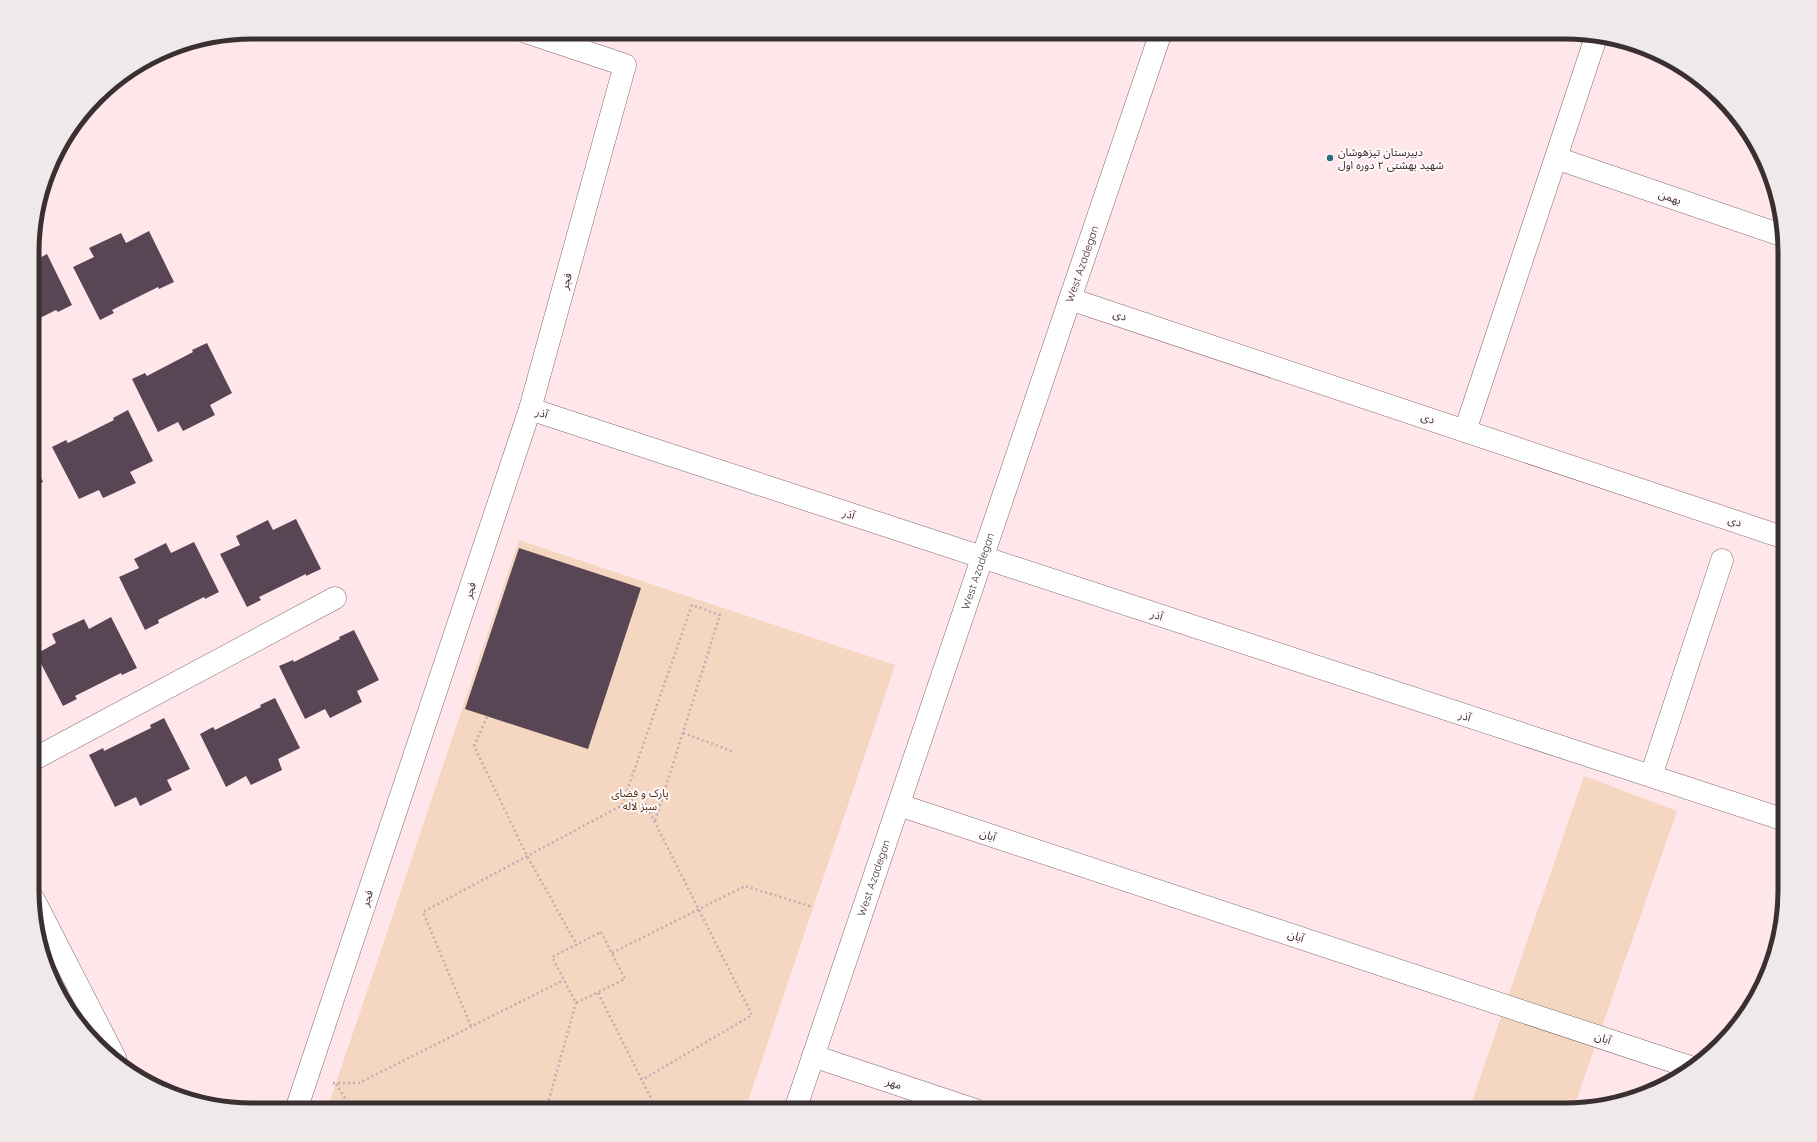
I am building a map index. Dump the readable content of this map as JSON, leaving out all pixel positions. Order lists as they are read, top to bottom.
{
  "streets": {
    "street": [
      "بهمن",
      "West Azadegan",
      "فجر",
      "دی",
      "آذر",
      "آبان",
      "مهر"
    ]
  },
  "crossings": [
    ["West Azadegan", "دی"],
    ["West Azadegan", "آذر"],
    ["West Azadegan", "آبان"],
    ["West Azadegan", "مهر"],
    ["فجر", "آذر"]
  ],
  "parks": ["پارک و فضای سبز لاله"],
  "places": ["دبیرستان تیزهوشان شهید بهشتی ۲ دوره اول"]
}
